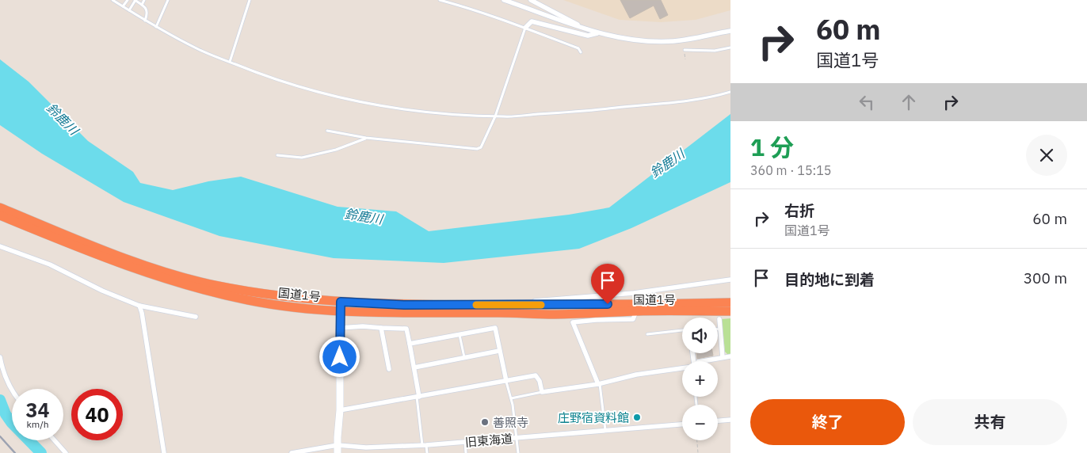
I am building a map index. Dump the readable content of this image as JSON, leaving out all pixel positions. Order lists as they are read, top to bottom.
{
  "streets": {
    "highway": ["国道1号"],
    "street": ["旧東海道"]
  },
  "water": ["鈴鹿川"],
  "places": ["庄野宿資料館", "善照寺"],
  "page": {
    "turn": ["60 m", "国道1号"],
    "heading": ["1 分", "360 m · 15:15"],
    "list": [
      {
        "name": "右折",
        "note": "国道1号",
        "value": "60 m"
      },
      {
        "name": "目的地に到着",
        "value": "300 m"
      }
    ],
    "map_buttons": ["+", "−"],
    "speed": "34 km/h",
    "limit": "40",
    "buttons": ["終了", "共有"]
  }
}
